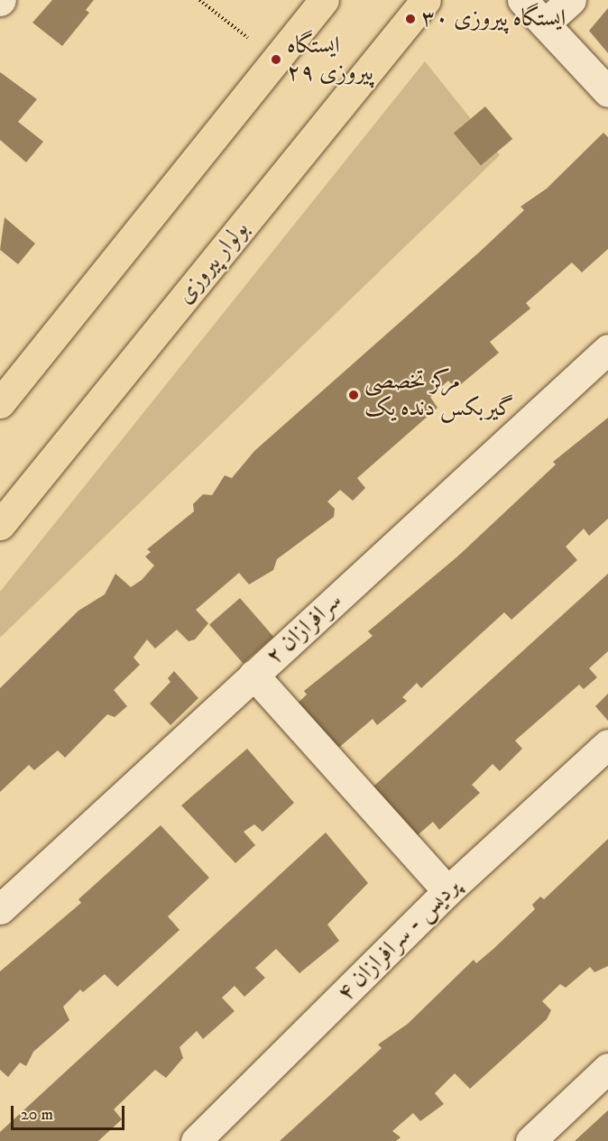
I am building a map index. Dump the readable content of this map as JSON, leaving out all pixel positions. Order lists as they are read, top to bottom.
{
  "streets": {
    "main road": ["بولوار پیروزی"],
    "street": ["سرافرازان ۲", "پردیس - سرافرازان ۴"]
  },
  "places": ["ایستگاه پیروزی ۳۰", "ایستگاه پیروزی ۲۹", "مرکز تخصصی گیربکس دنده یک"],
  "scale_bar": "20 m"
}
